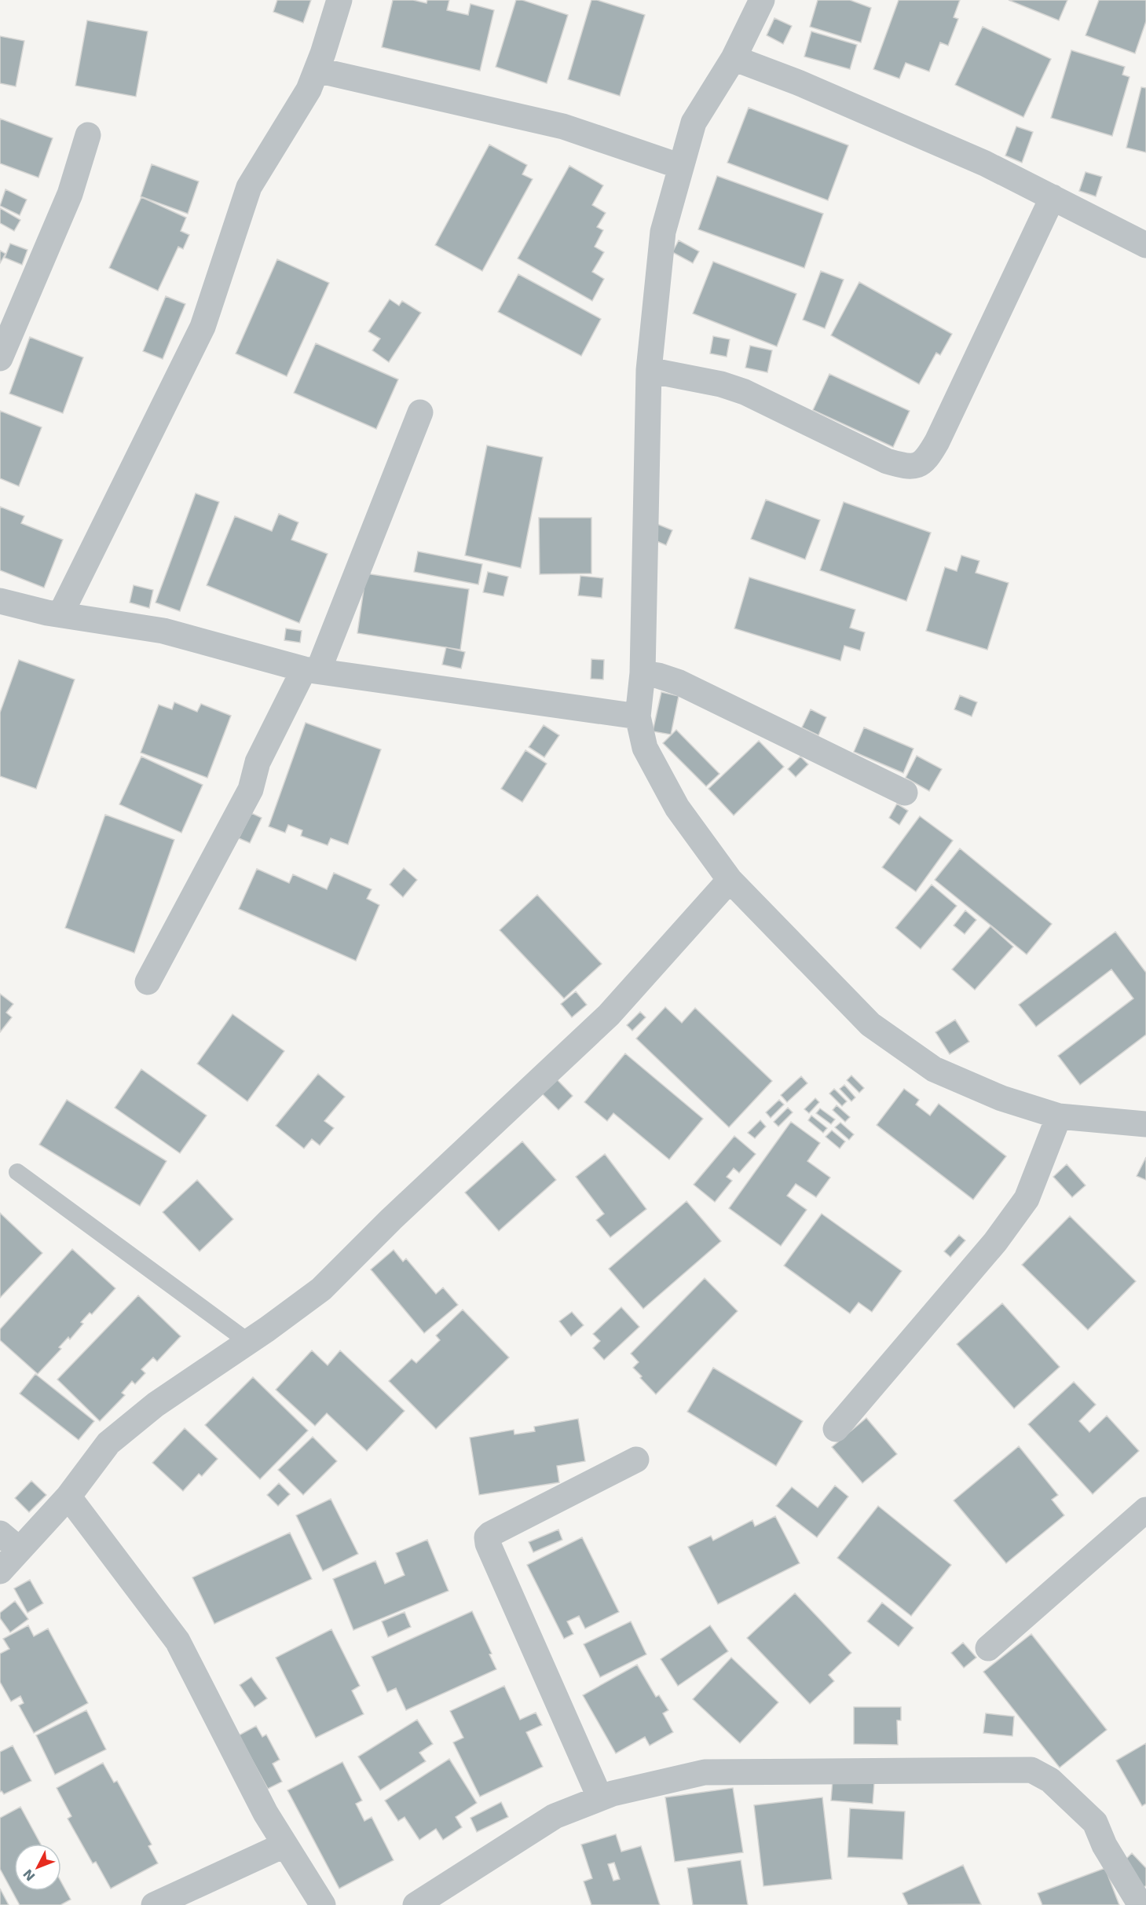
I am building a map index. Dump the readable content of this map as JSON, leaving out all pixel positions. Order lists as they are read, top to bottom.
{
  "north": "bottom left"
}
